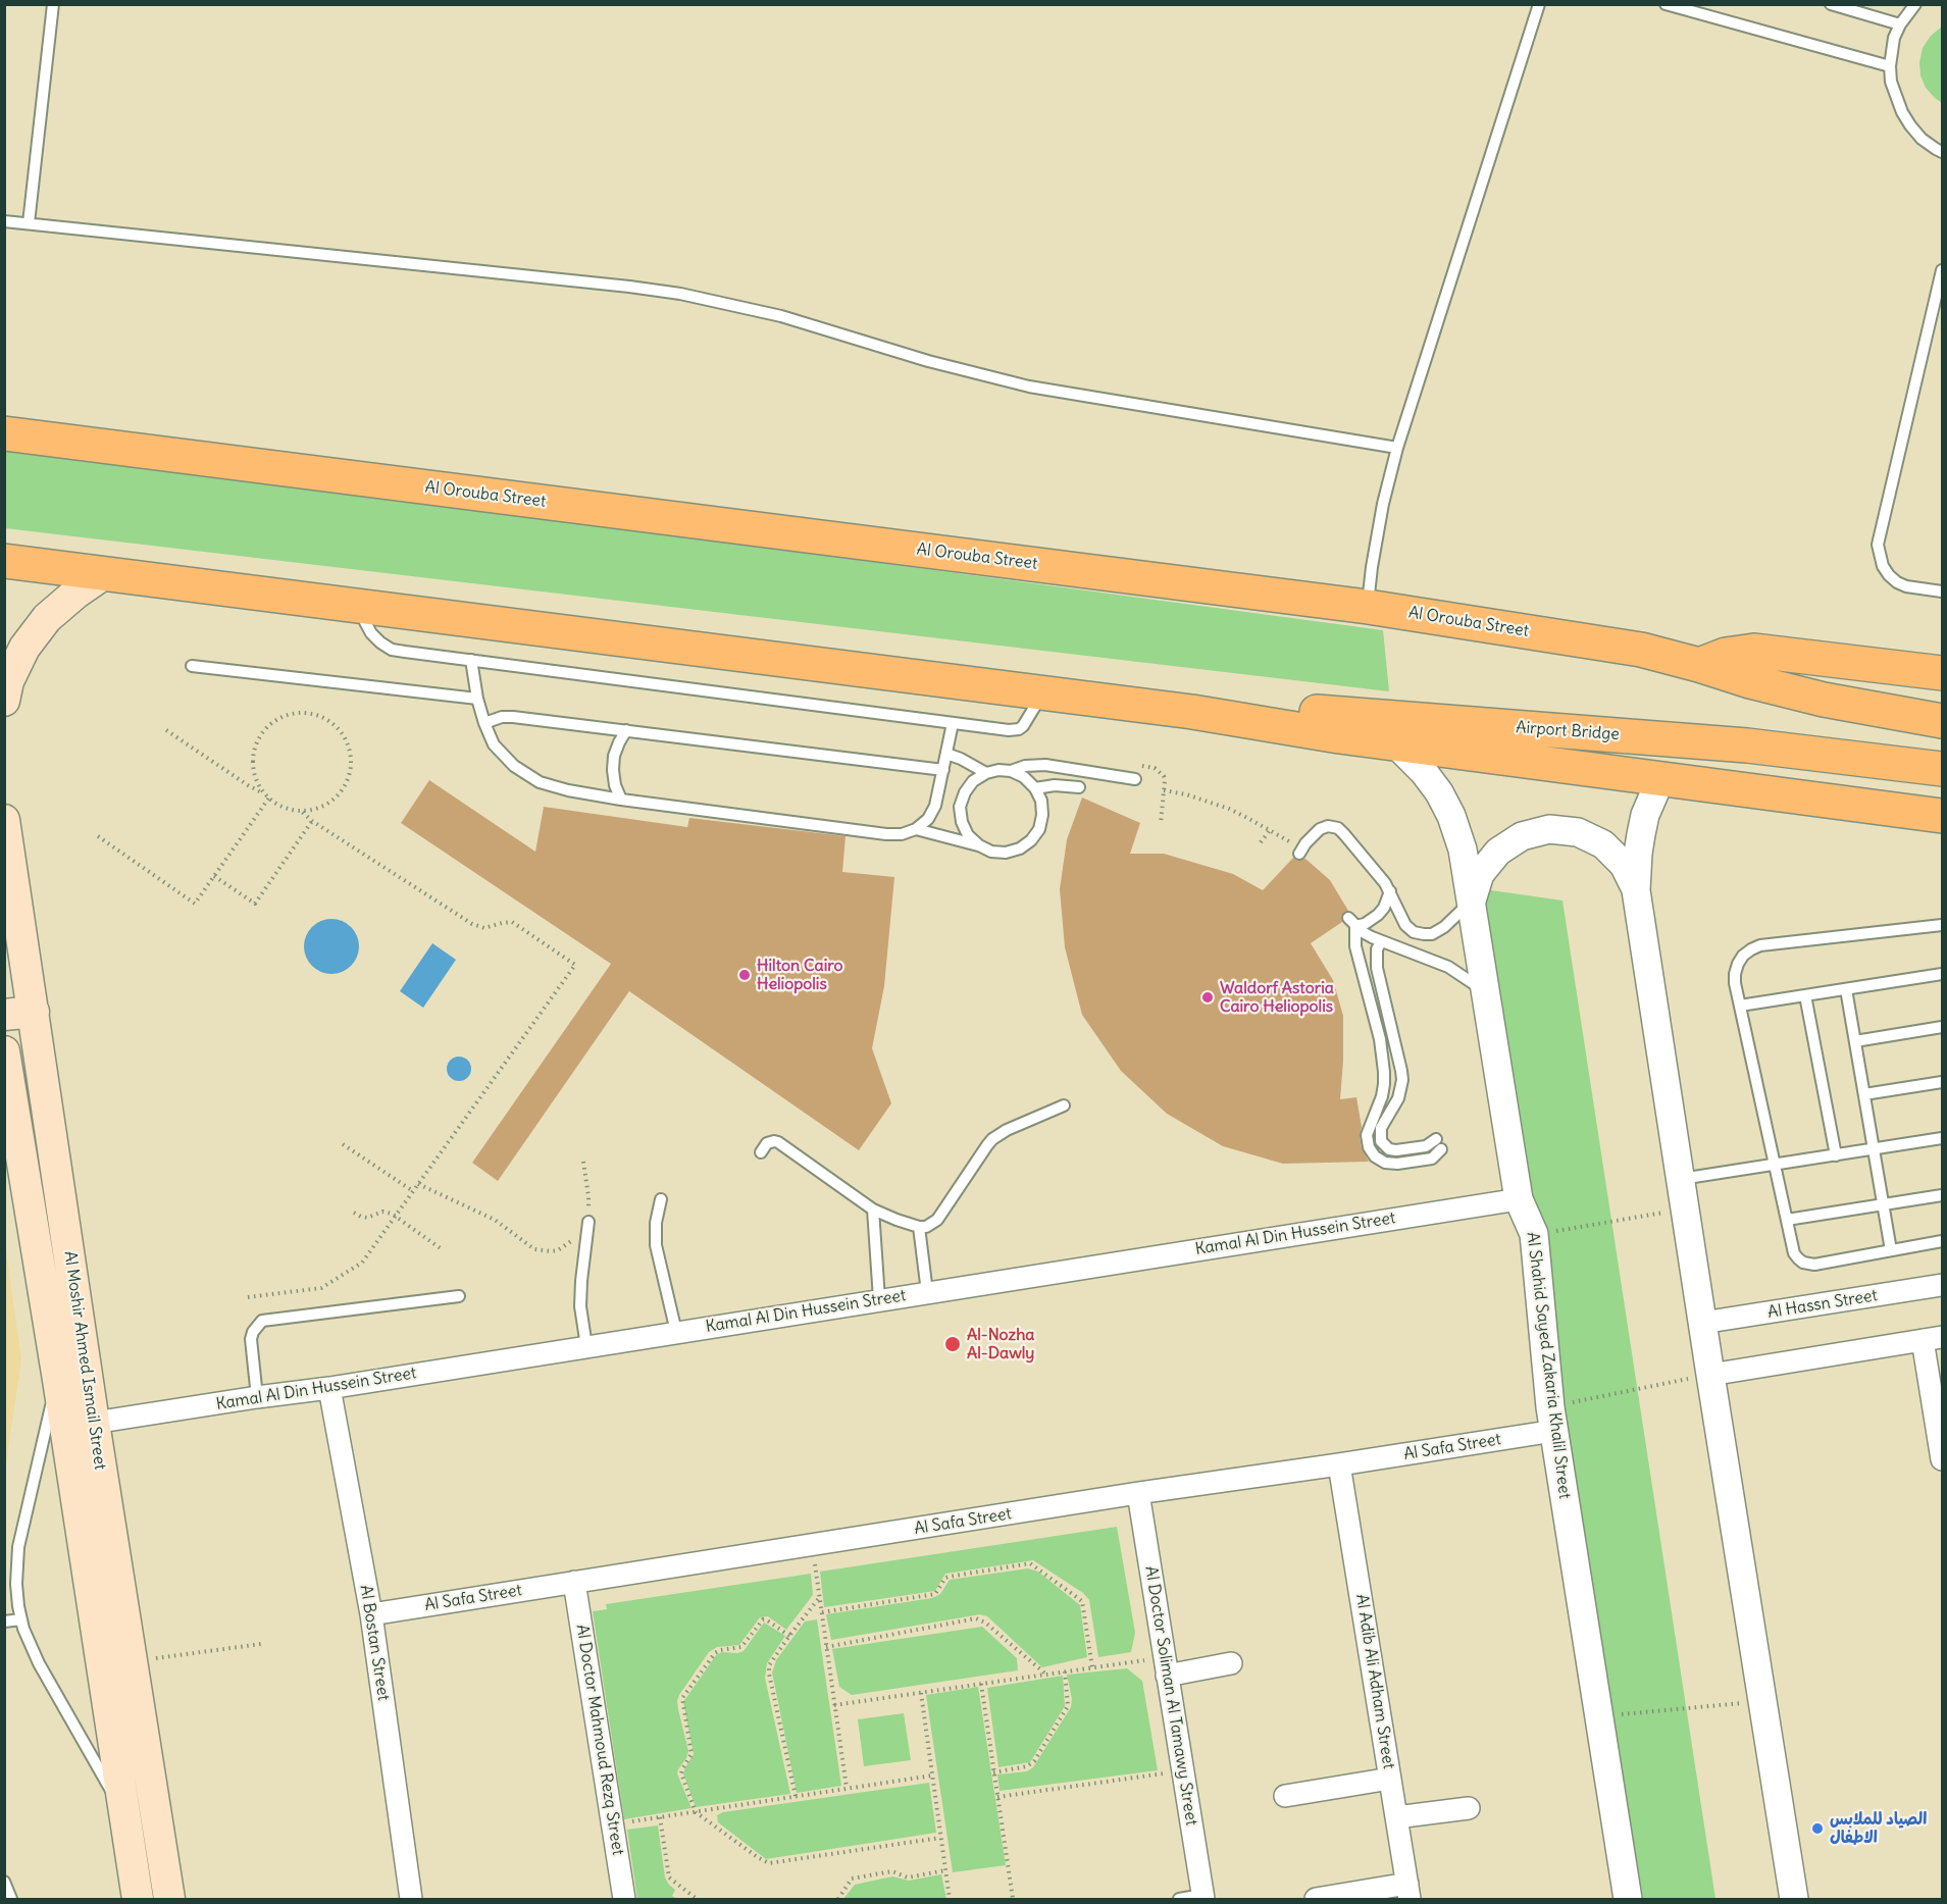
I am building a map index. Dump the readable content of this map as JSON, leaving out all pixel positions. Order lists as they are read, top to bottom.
{
  "streets": {
    "highway": ["Al Orouba Street", "Airport Bridge"],
    "main road": ["Al Moshir Ahmed Ismail Street"],
    "street": [
      "Kamal Al Din Hussein Street",
      "Al Hassn Street",
      "Al Shahid Sayed Zakaria Khalil Street",
      "Al Safa Street",
      "Al Bostan Street",
      "Al Adib Ali Adham Street",
      "Al Doctor Soliman Al Tamawy Street",
      "Al Doctor Mahmoud Rezq Street"
    ]
  },
  "crossings": [
    ["Kamal Al Din Hussein Street", "Al Moshir Ahmed Ismail Street"],
    ["Kamal Al Din Hussein Street", "Al Shahid Sayed Zakaria Khalil Street"],
    ["Kamal Al Din Hussein Street", "Al Bostan Street"],
    ["Al Shahid Sayed Zakaria Khalil Street", "Al Safa Street"],
    ["Al Safa Street", "Al Bostan Street"],
    ["Al Safa Street", "Al Adib Ali Adham Street"],
    ["Al Safa Street", "Al Doctor Soliman Al Tamawy Street"],
    ["Al Safa Street", "Al Doctor Mahmoud Rezq Street"]
  ],
  "places": [
    "Hilton Cairo Heliopolis",
    "Waldorf Astoria Cairo Heliopolis",
    "Al-Nozha Al-Dawly",
    "الصياد للملابس الاطفال"
  ]
}
